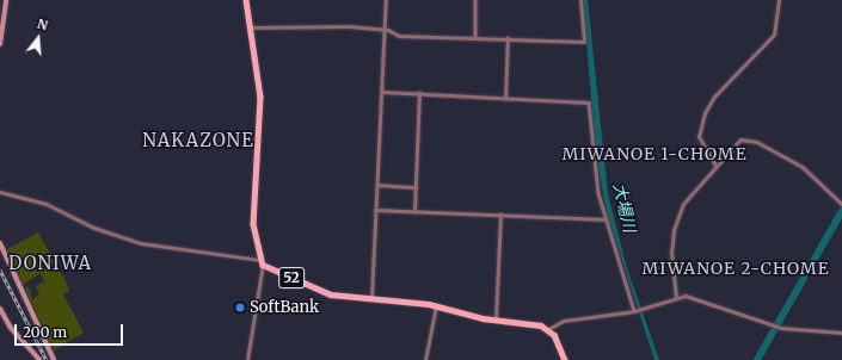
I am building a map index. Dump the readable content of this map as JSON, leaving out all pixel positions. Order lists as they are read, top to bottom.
{
  "streets": {
    "main road": ["52"]
  },
  "districts": [
    "NAKAZONE",
    "MIWANOE 1-CHOME",
    "DONIWA",
    "MIWANOE 2-CHOME"
  ],
  "water": ["大場川"],
  "places": ["SoftBank"],
  "scale_bar": "200 m",
  "north": "top"
}
